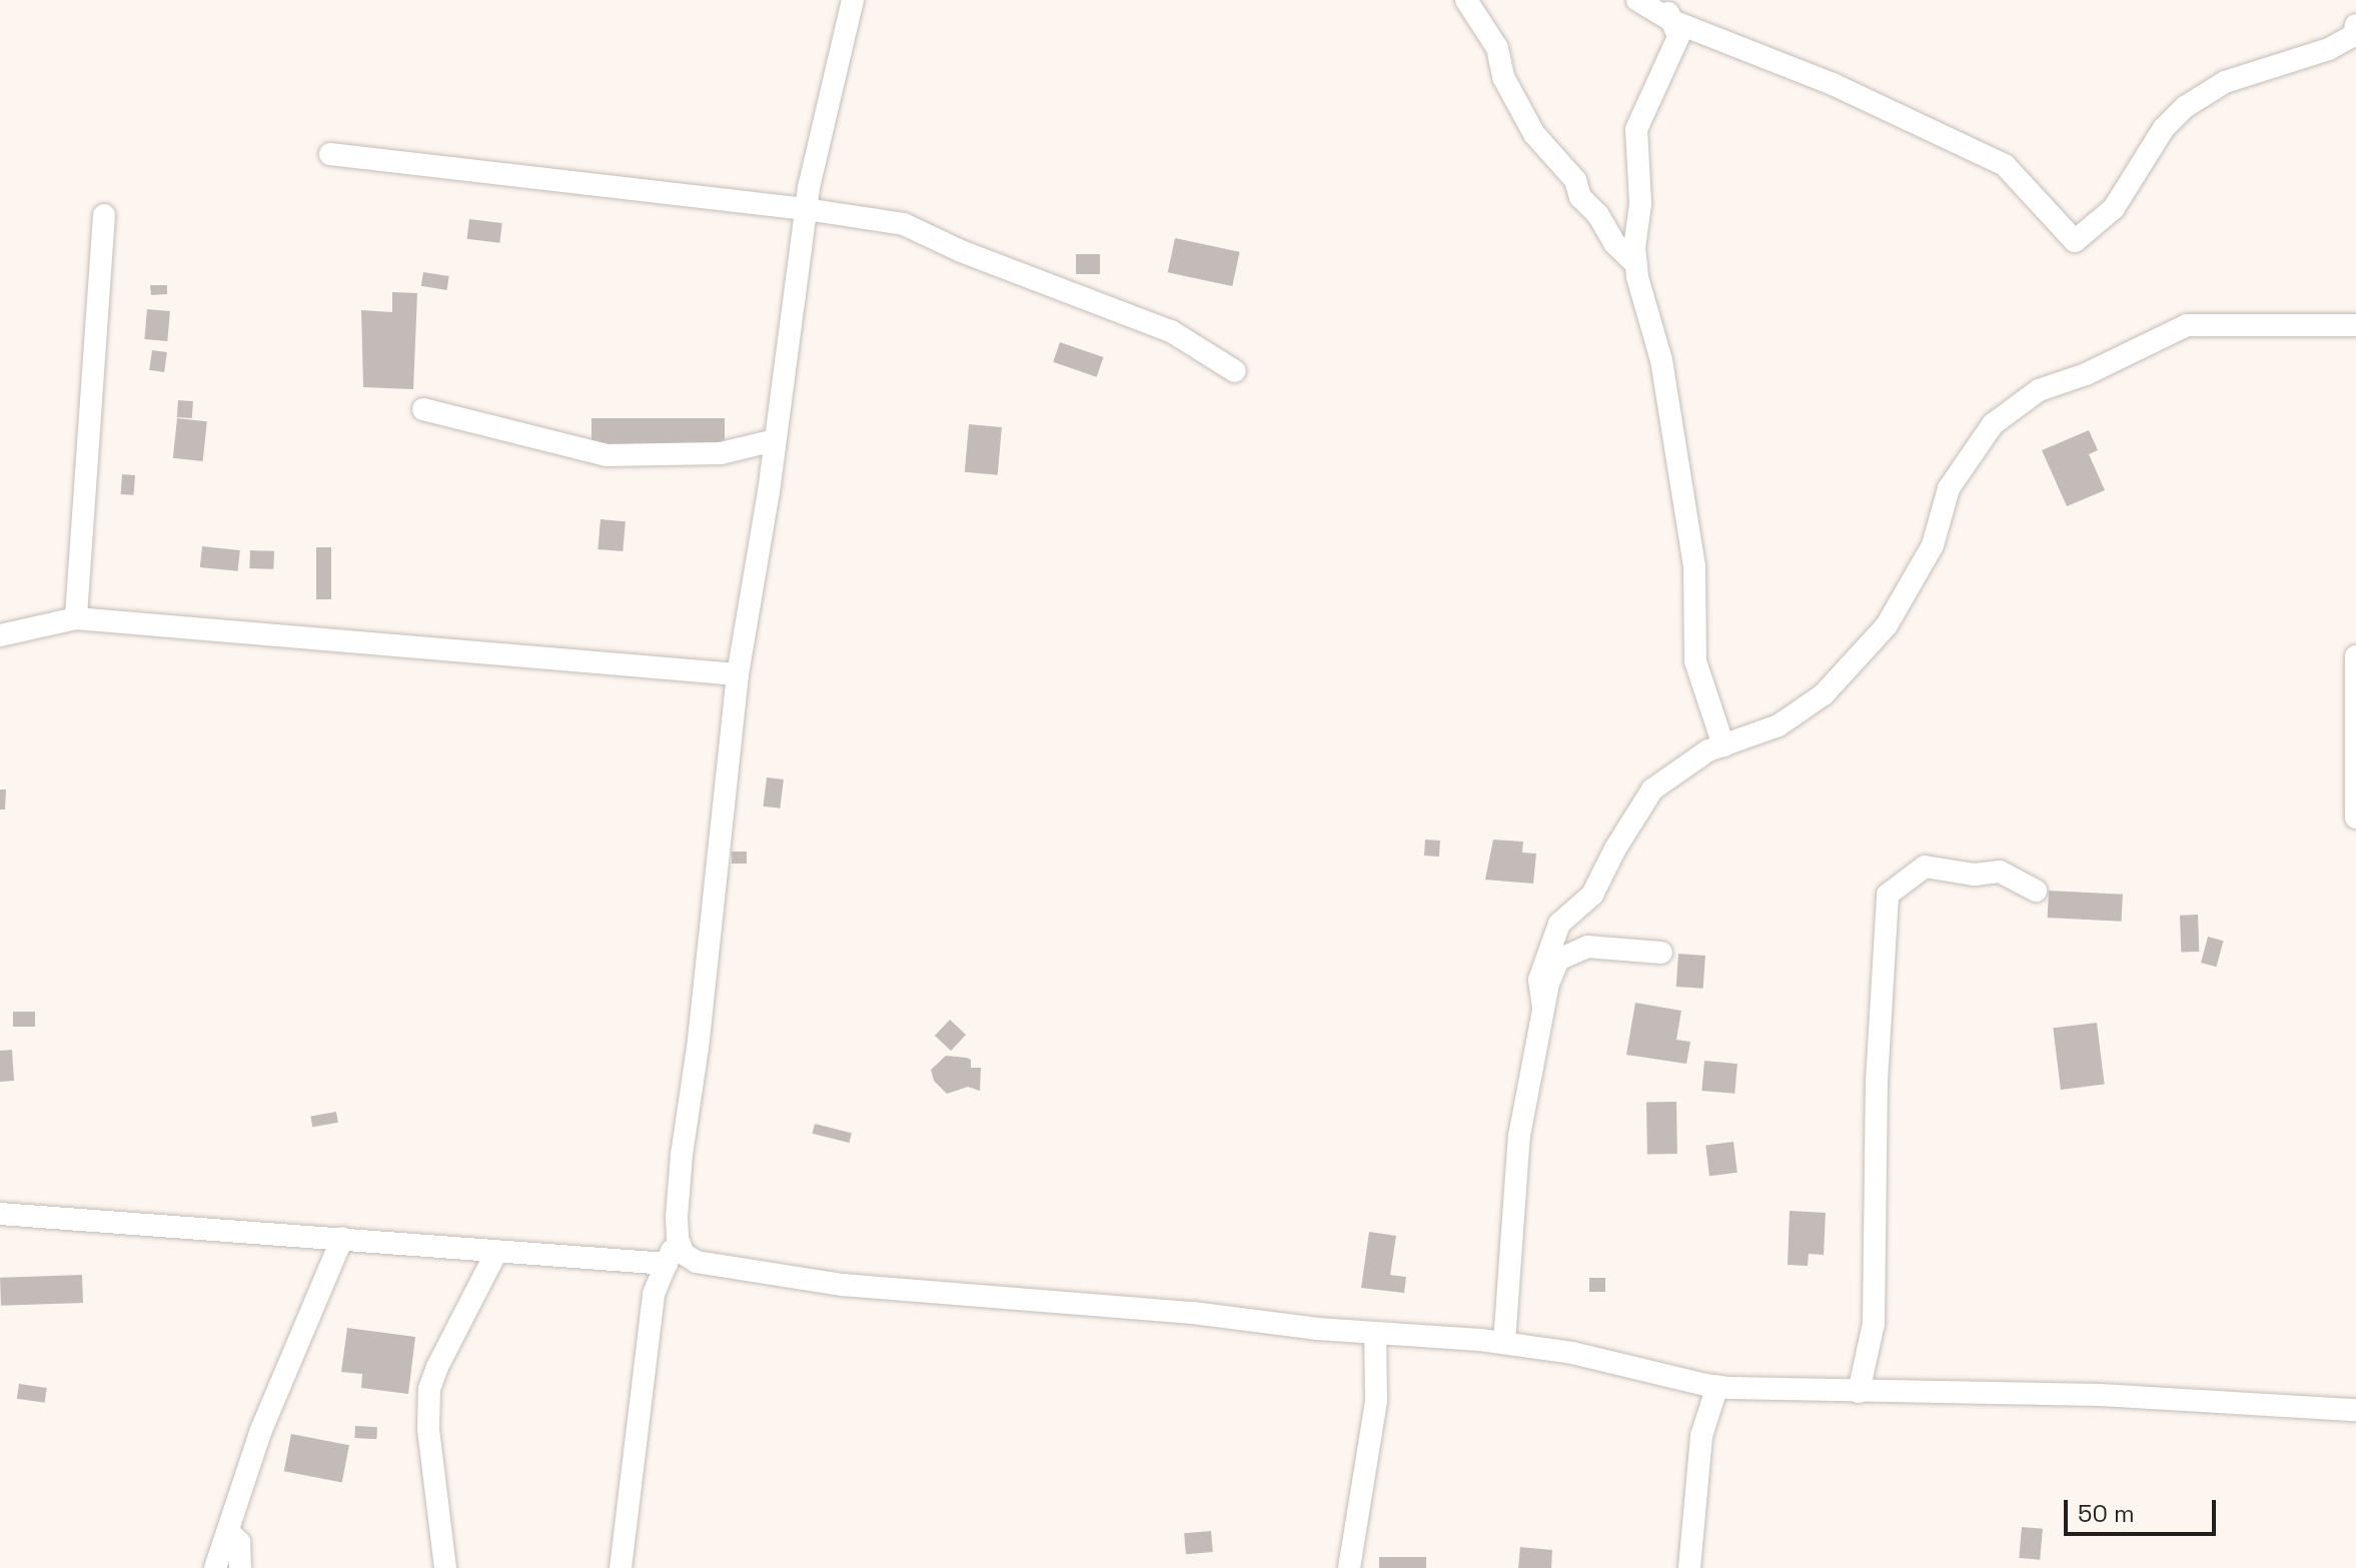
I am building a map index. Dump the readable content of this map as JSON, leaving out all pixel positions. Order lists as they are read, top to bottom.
{
  "scale_bar": "50 m"
}
